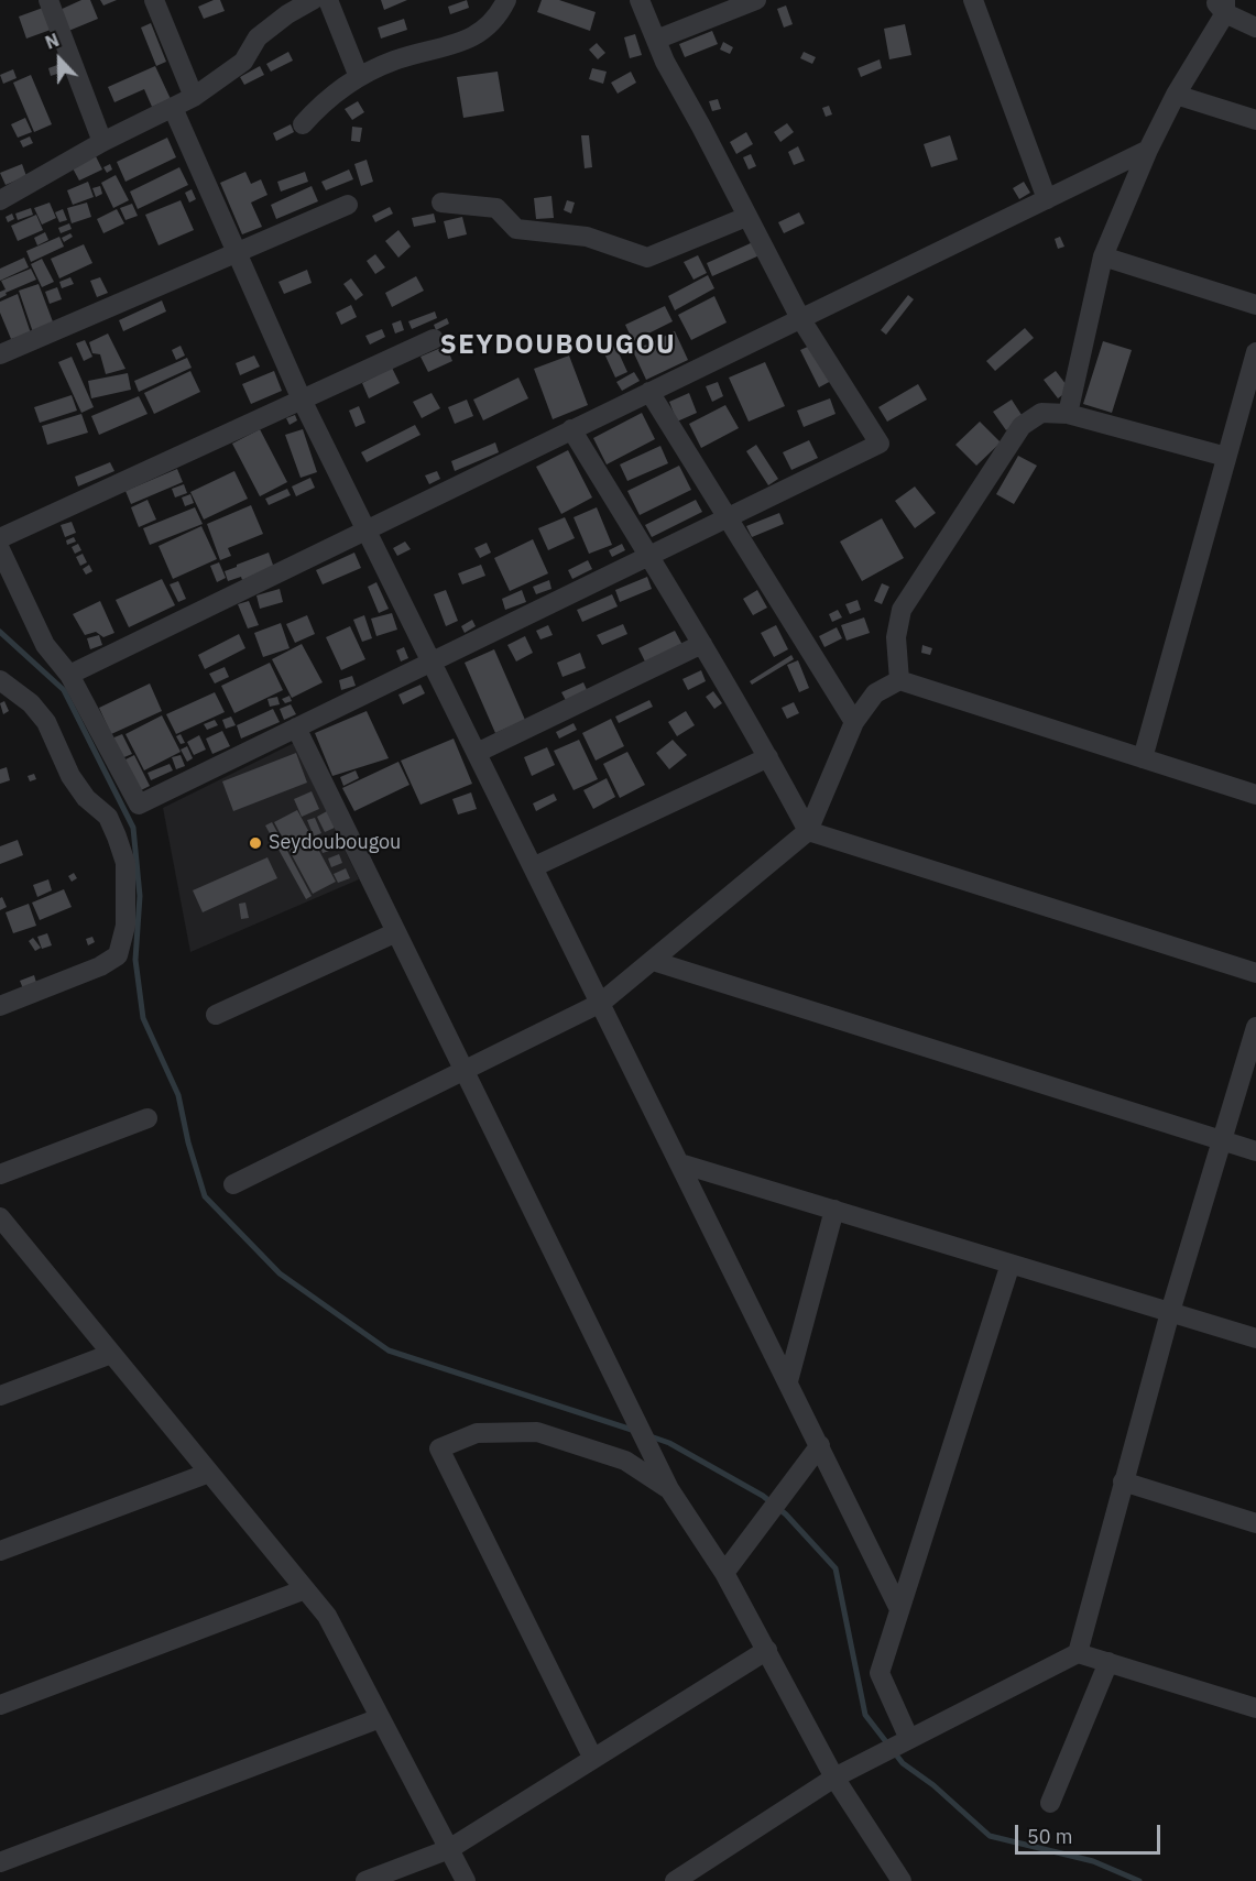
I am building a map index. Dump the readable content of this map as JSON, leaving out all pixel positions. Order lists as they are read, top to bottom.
{
  "districts": ["SEYDOUBOUGOU"],
  "places": ["Seydoubougou"],
  "scale_bar": "50 m",
  "north": "top"
}
